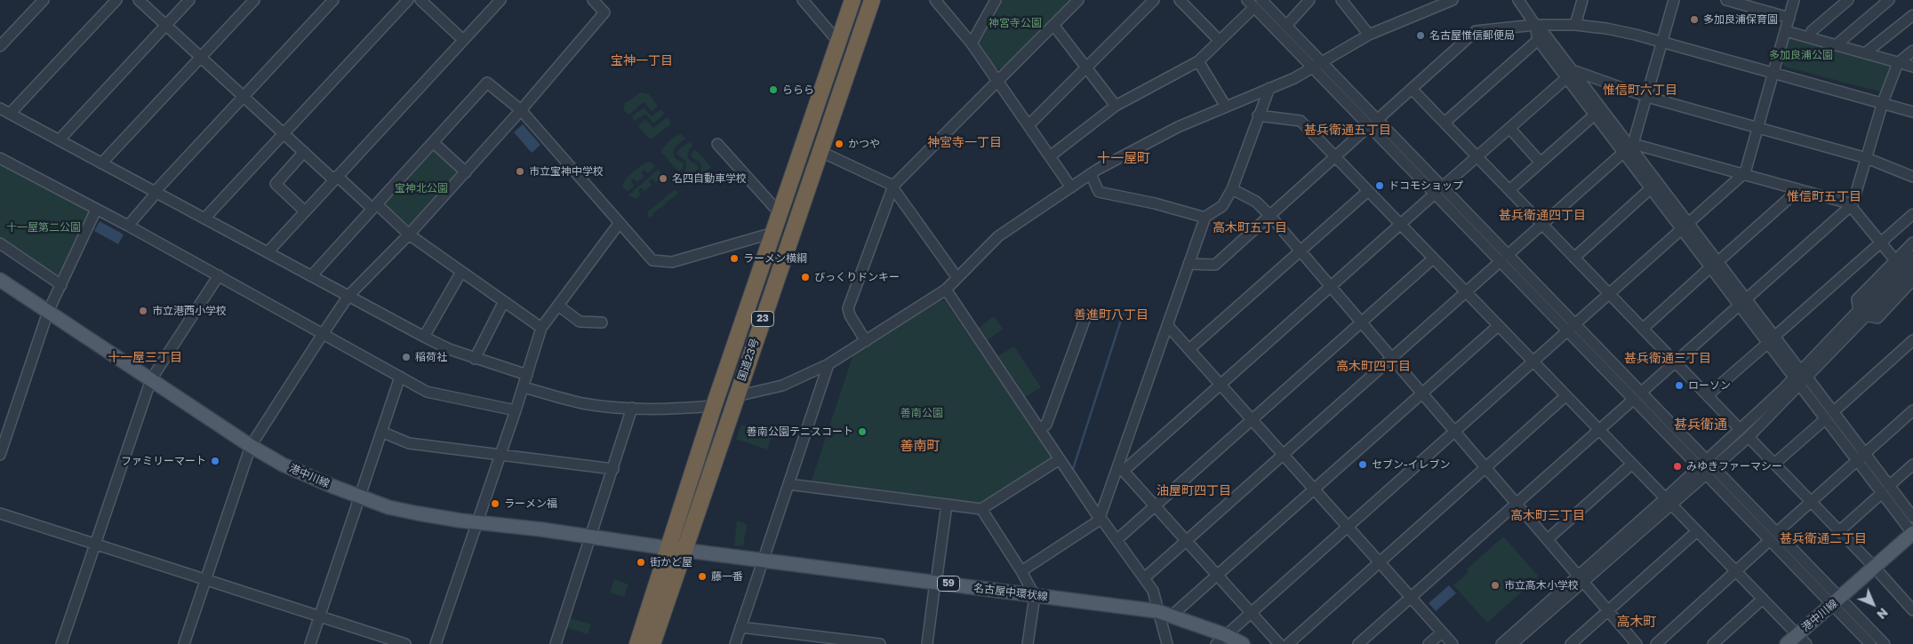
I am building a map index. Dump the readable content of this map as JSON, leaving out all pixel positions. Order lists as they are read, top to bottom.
{
  "streets": {
    "highway": ["23", "国道23号"],
    "main road": ["港中川線", "59", "名古屋中環状線"]
  },
  "crossings": [
    ["国道23号", "港中川線"],
    ["国道23号", "名古屋中環状線"],
    ["港中川線", "名古屋中環状線"]
  ],
  "districts": [
    "宝神一丁目",
    "惟信町六丁目",
    "甚兵衛通五丁目",
    "神宮寺一丁目",
    "十一屋町",
    "惟信町五丁目",
    "甚兵衛通四丁目",
    "高木町五丁目",
    "善進町八丁目",
    "十一屋三丁目",
    "甚兵衛通三丁目",
    "高木町四丁目",
    "甚兵衛通",
    "善南町",
    "油屋町四丁目",
    "高木町三丁目",
    "甚兵衛通二丁目",
    "高木町"
  ],
  "parks": [
    "神宮寺公園",
    "多加良浦公園",
    "宝神北公園",
    "十一屋第二公園",
    "善南公園"
  ],
  "places": [
    "多加良浦保育園",
    "名古屋惟信郵便局",
    "ららら",
    "かつや",
    "市立宝神中学校",
    "名四自動車学校",
    "ドコモショップ",
    "ラーメン横綱",
    "びっくりドンキー",
    "市立港西小学校",
    "稲荷社",
    "ローソン",
    "善南公園テニスコート",
    "ファミリーマート",
    "セブン-イレブン",
    "みゆきファーマシー",
    "ラーメン福",
    "街かど屋",
    "藤一番",
    "市立高木小学校"
  ],
  "north": "bottom right"
}
